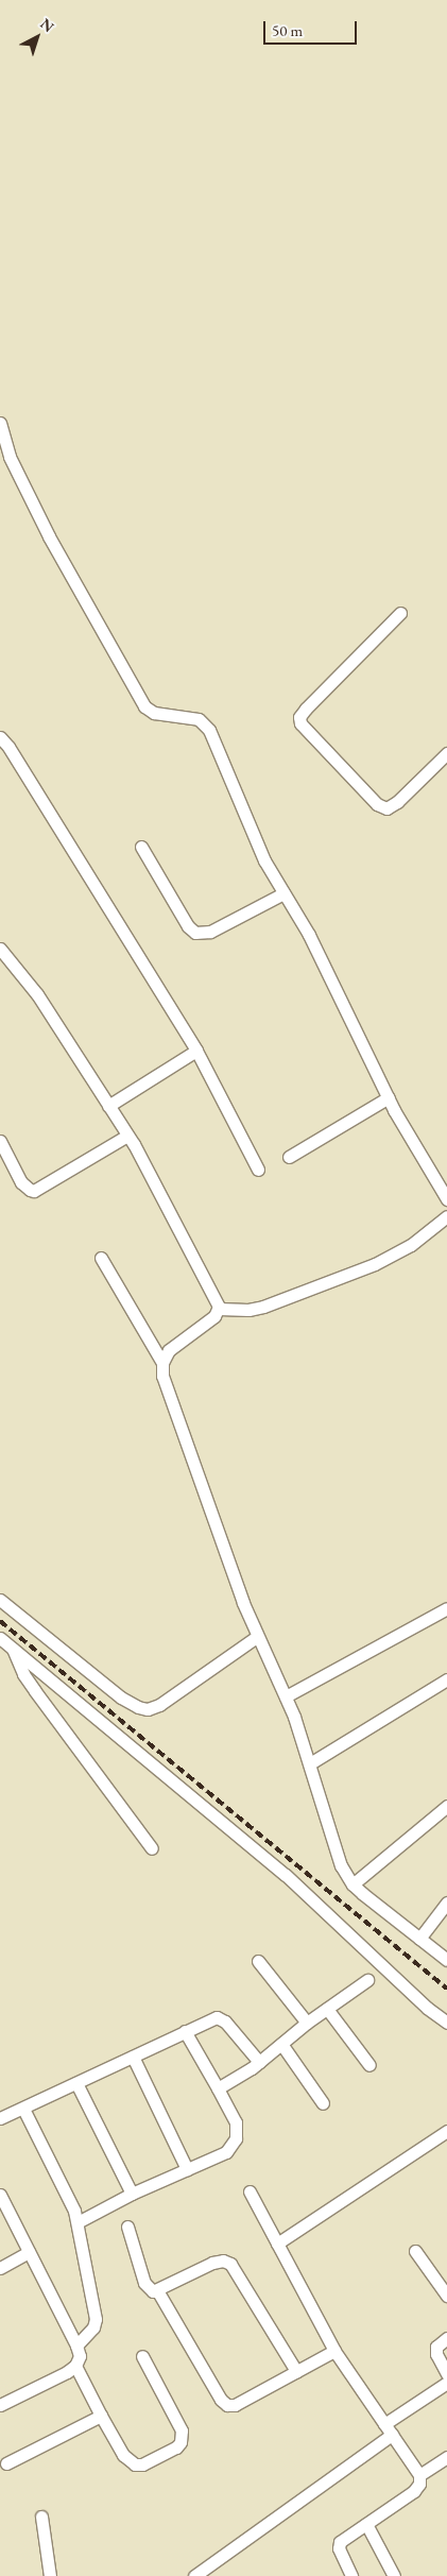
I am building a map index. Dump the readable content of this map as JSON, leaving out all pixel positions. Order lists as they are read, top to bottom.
{
  "scale_bar": "50 m",
  "north": "top right"
}
